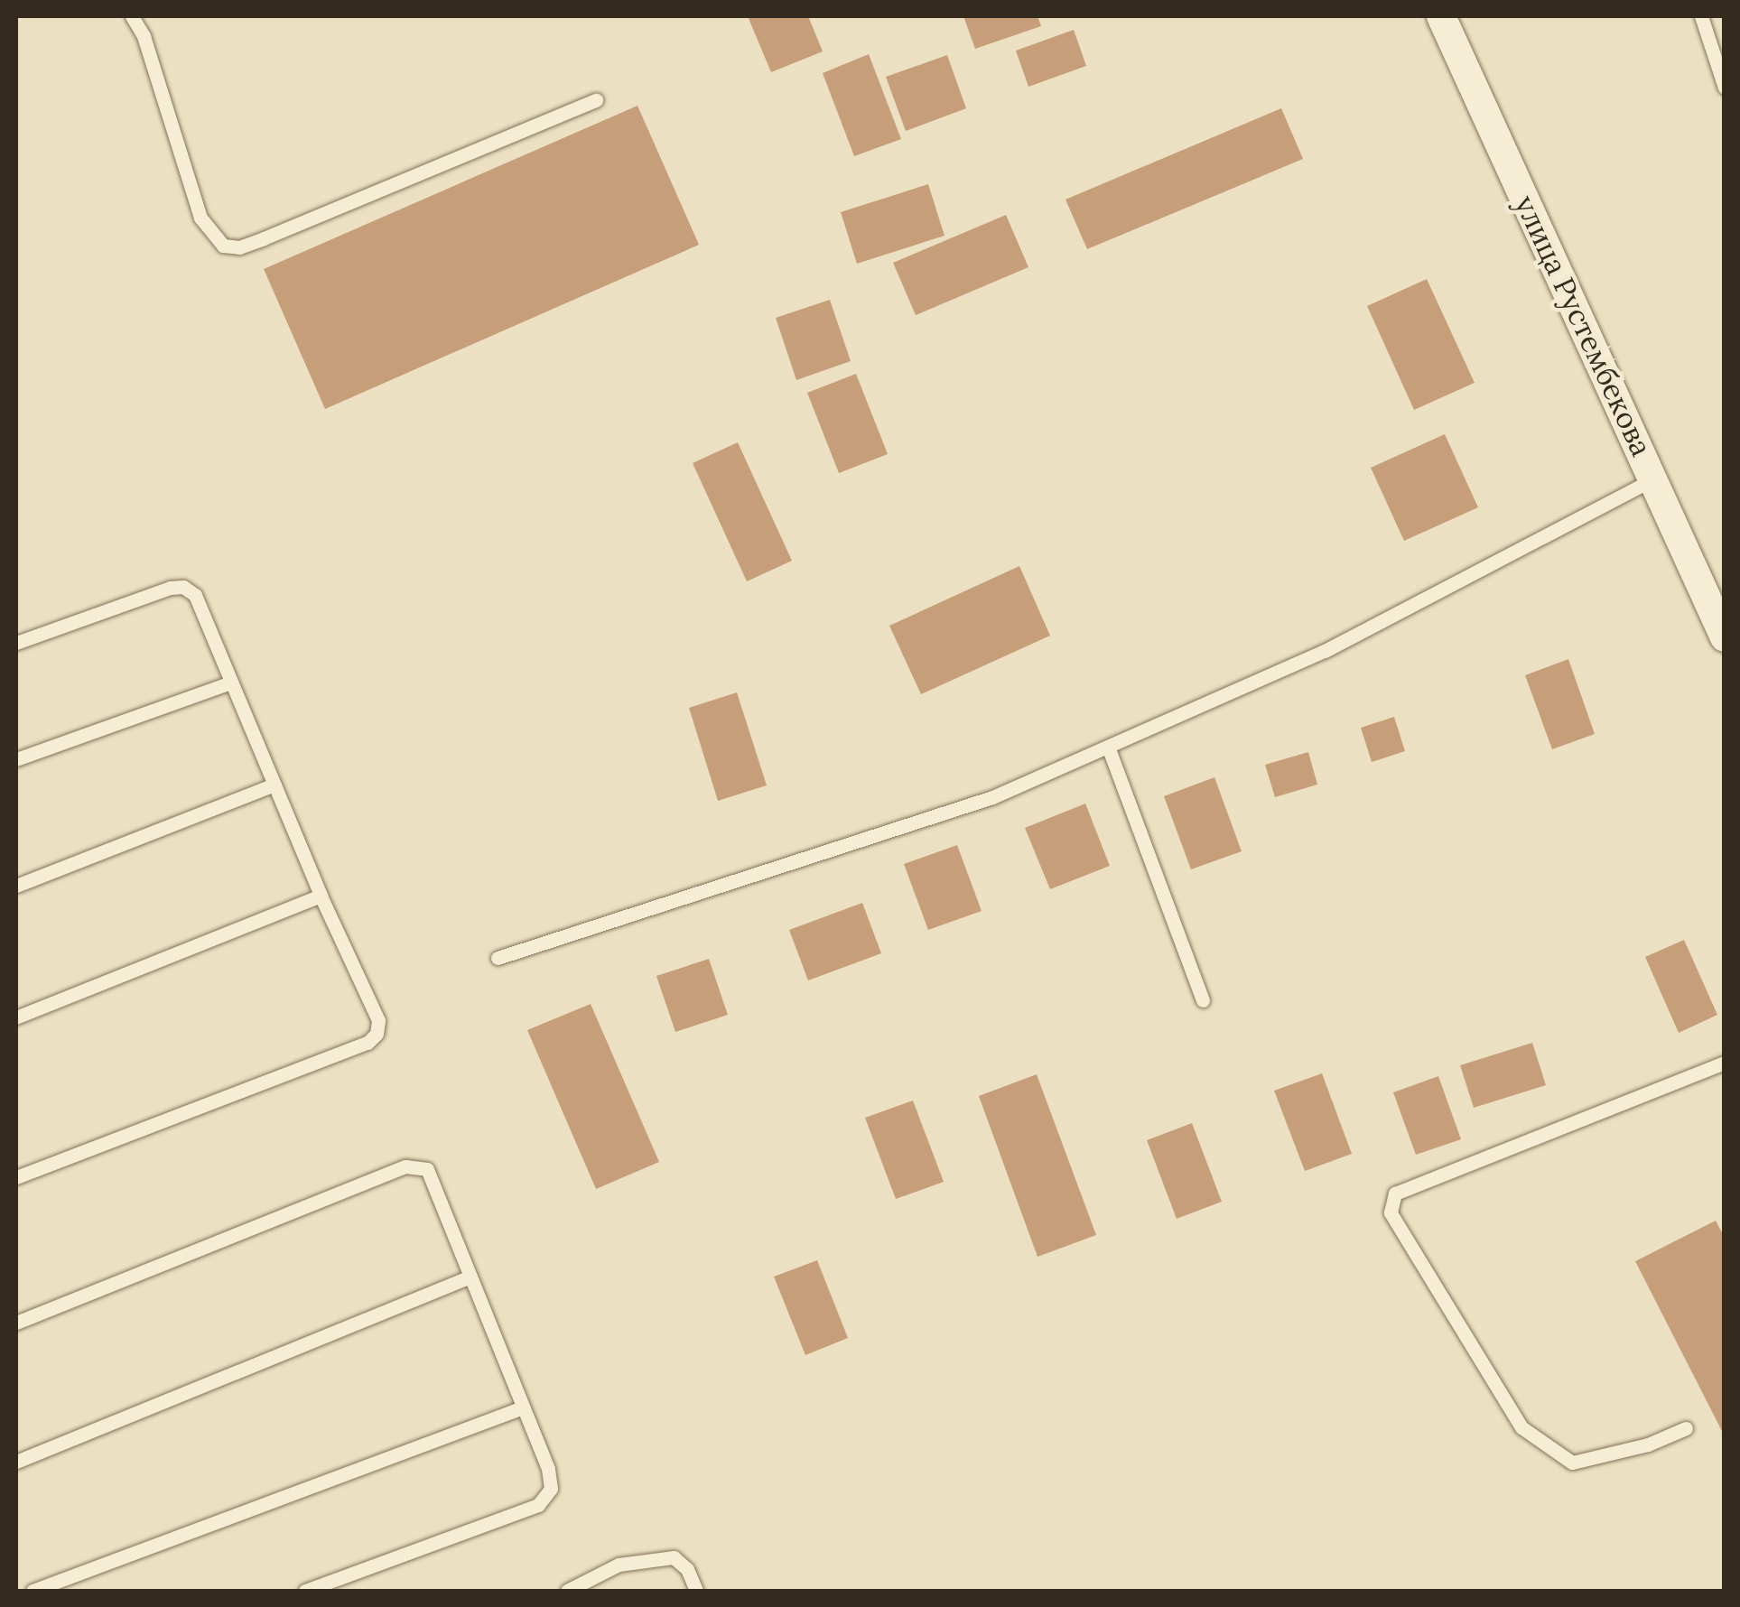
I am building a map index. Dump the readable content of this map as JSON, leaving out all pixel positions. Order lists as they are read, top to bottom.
{
  "streets": {
    "street": ["улица Рустембекова"]
  }
}
